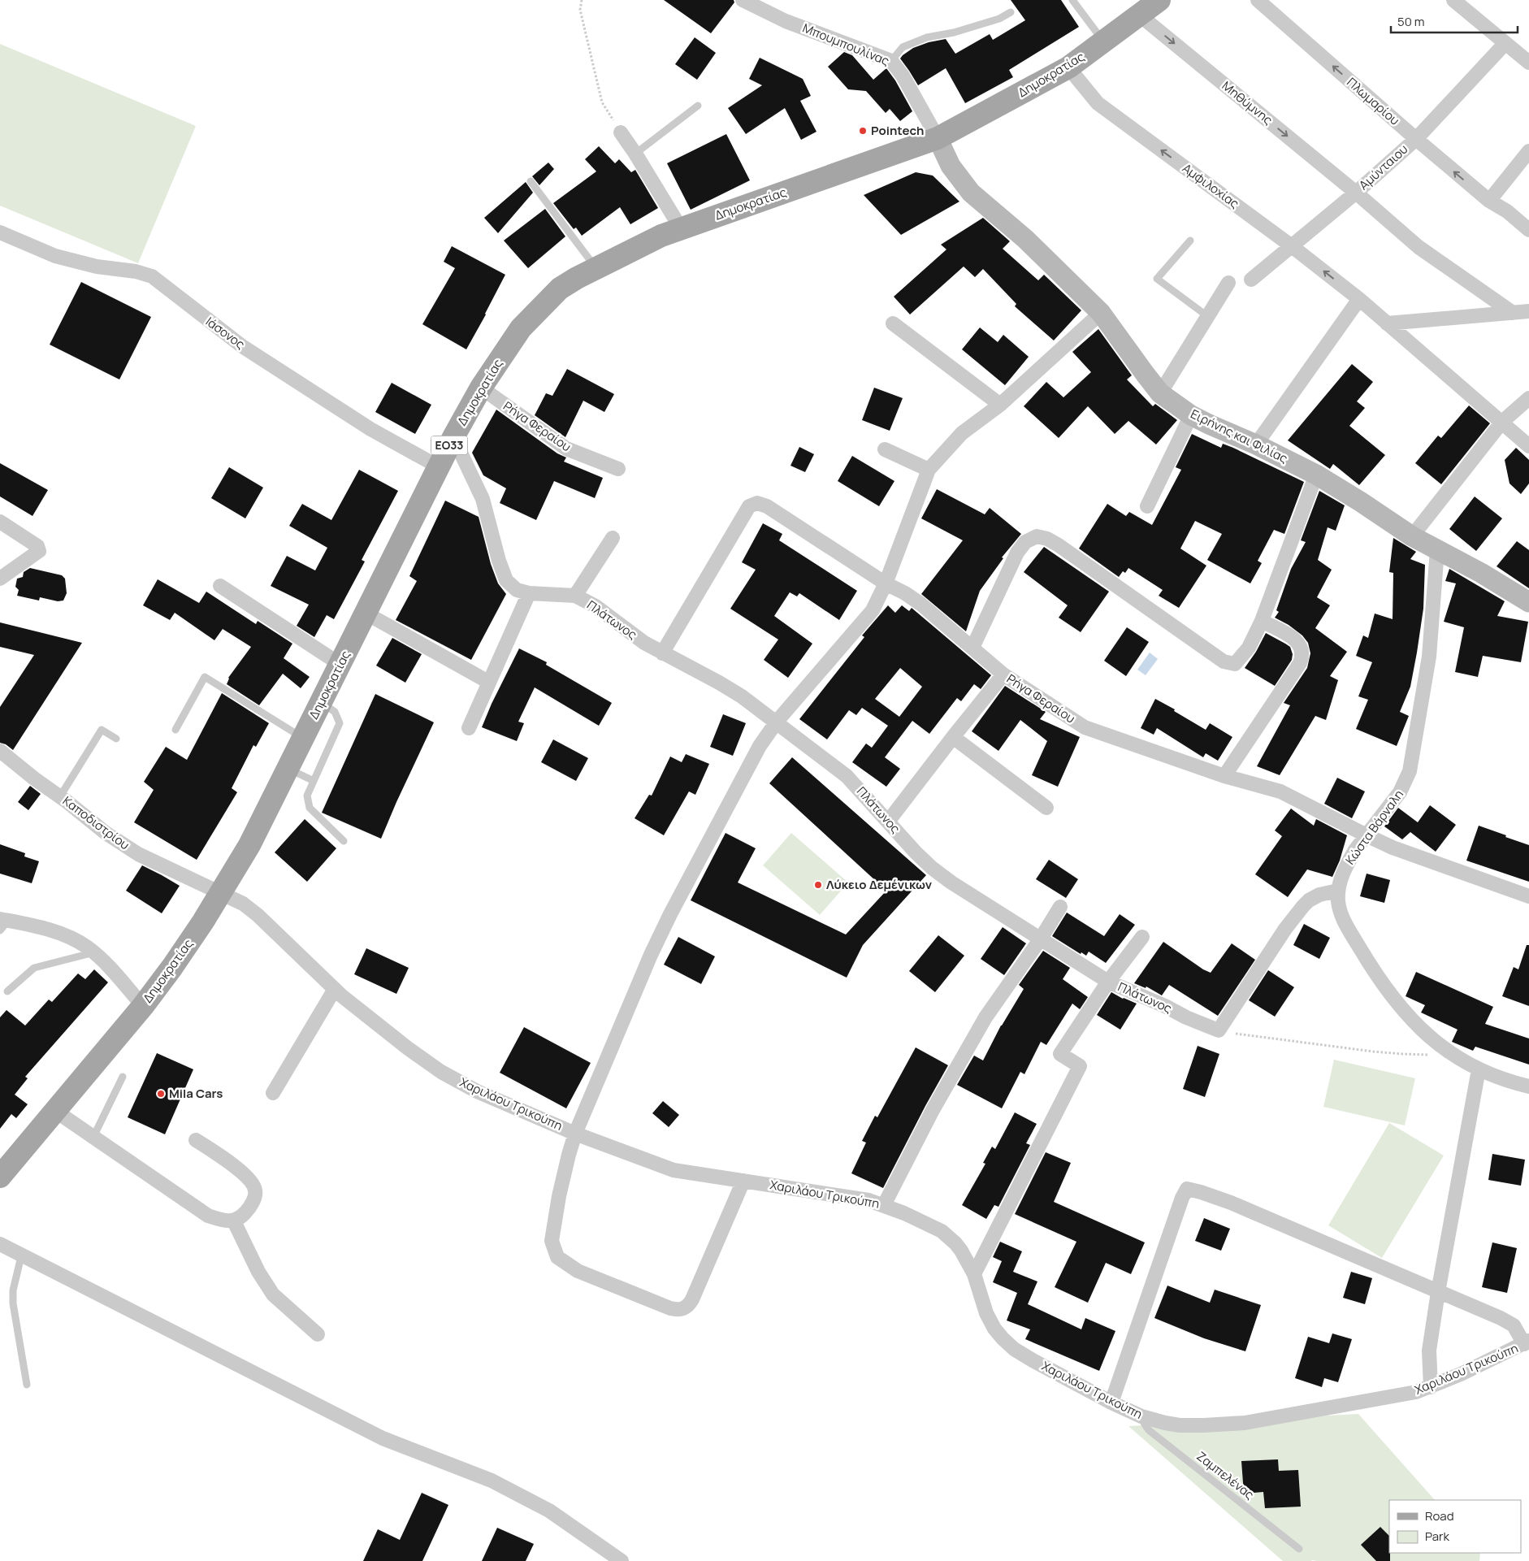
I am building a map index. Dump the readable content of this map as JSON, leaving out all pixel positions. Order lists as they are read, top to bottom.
{
  "streets": {
    "main road": ["Δημοκρατίας", "ΕΟ33"],
    "street": [
      "Μπουμπουλίνας",
      "Πλωμαρίου",
      "Μηθύμνης",
      "Αμύνταιου",
      "Αμφιλοχίας",
      "Ιάσονος",
      "Ρήγα Φεραίου",
      "Ειρήνης και Φιλίας",
      "Πλάτωνος",
      "Καποδιστρίου",
      "Κώστα Βάρναλη",
      "Χαριλάου Τρικούπη"
    ],
    "lane": ["Ζαμπελένας"]
  },
  "crossings": [
    ["Μπουμπουλίνας", "Δημοκρατίας"],
    ["Μπουμπουλίνας", "Ειρήνης και Φιλίας"],
    ["Δημοκρατίας", "Μηθύμνης"],
    ["Δημοκρατίας", "Αμφιλοχίας"],
    ["Δημοκρατίας", "Ιάσονος"],
    ["Δημοκρατίας", "Ρήγα Φεραίου"],
    ["Δημοκρατίας", "Ειρήνης και Φιλίας"],
    ["Δημοκρατίας", "Πλάτωνος"],
    ["Δημοκρατίας", "Καποδιστρίου"],
    ["Δημοκρατίας", "Χαριλάου Τρικούπη"],
    ["Πλωμαρίου", "Αμύνταιου"],
    ["Μηθύμνης", "Αμύνταιου"],
    ["Αμύνταιου", "Αμφιλοχίας"],
    ["Ρήγα Φεραίου", "Πλάτωνος"],
    ["Ρήγα Φεραίου", "Κώστα Βάρναλη"],
    ["Ειρήνης και Φιλίας", "Κώστα Βάρναλη"],
    ["Καποδιστρίου", "Χαριλάου Τρικούπη"],
    ["Χαριλάου Τρικούπη", "Ζαμπελένας"]
  ],
  "one_way": ["Πλωμαρίου", "Μηθύμνης", "Αμφιλοχίας"],
  "places": ["Pointech", "Λύκειο Δεμένικων", "Mila Cars"],
  "legend": ["Road", "Park"],
  "scale_bar": "50 m"
}
